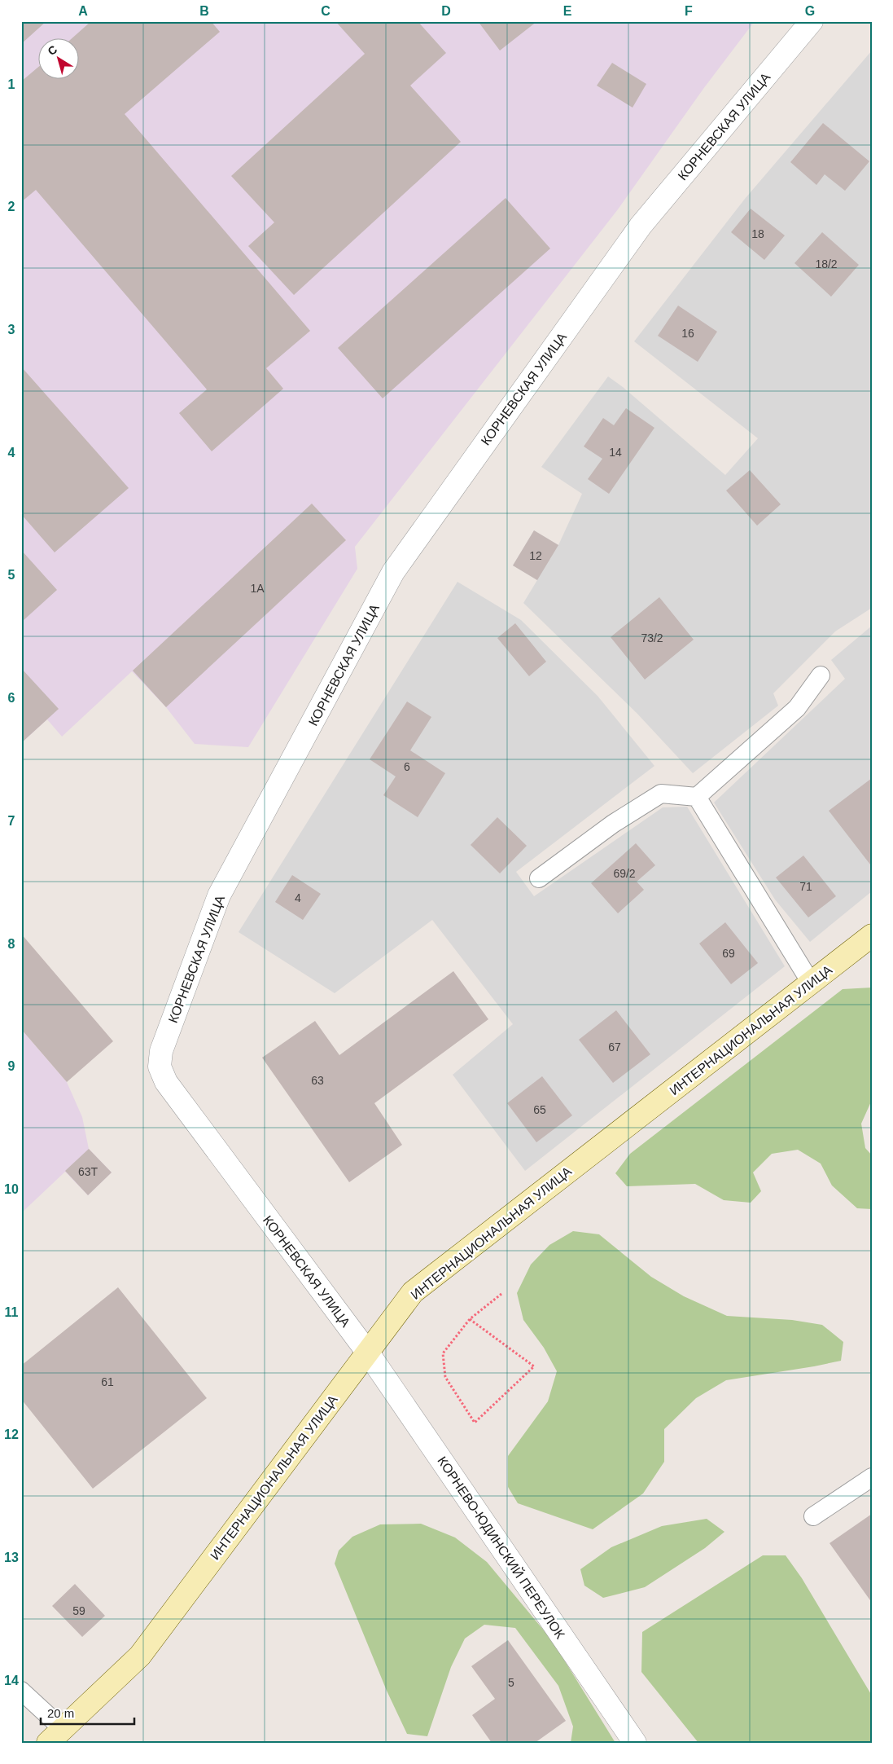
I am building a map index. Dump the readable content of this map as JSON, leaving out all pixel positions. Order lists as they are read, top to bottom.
{
  "streets": {
    "street": ["КОРНЕВСКАЯ УЛИЦА", "ИНТЕРНАЦИОНАЛЬНАЯ УЛИЦА", "КОРНЕВО-ЮДИНСКИЙ ПЕРЕУЛОК"]
  },
  "crossings": [
    ["КОРНЕВСКАЯ УЛИЦА", "ИНТЕРНАЦИОНАЛЬНАЯ УЛИЦА"],
    ["КОРНЕВСКАЯ УЛИЦА", "КОРНЕВО-ЮДИНСКИЙ ПЕРЕУЛОК"],
    ["ИНТЕРНАЦИОНАЛЬНАЯ УЛИЦА", "КОРНЕВО-ЮДИНСКИЙ ПЕРЕУЛОК"]
  ],
  "house_numbers": [
    "18",
    "18/2",
    "16",
    "14",
    "12",
    "1А",
    "73/2",
    "6",
    "69/2",
    "71",
    "4",
    "69",
    "67",
    "63",
    "65",
    "63Т",
    "61",
    "59",
    "5"
  ],
  "scale_bar": "20 m",
  "north": "top left",
  "grid": {
    "columns": [
      "A",
      "B",
      "C",
      "D",
      "E",
      "F",
      "G"
    ],
    "rows": [
      "1",
      "2",
      "3",
      "4",
      "5",
      "6",
      "7",
      "8",
      "9",
      "10",
      "11",
      "12",
      "13",
      "14"
    ]
  }
}
